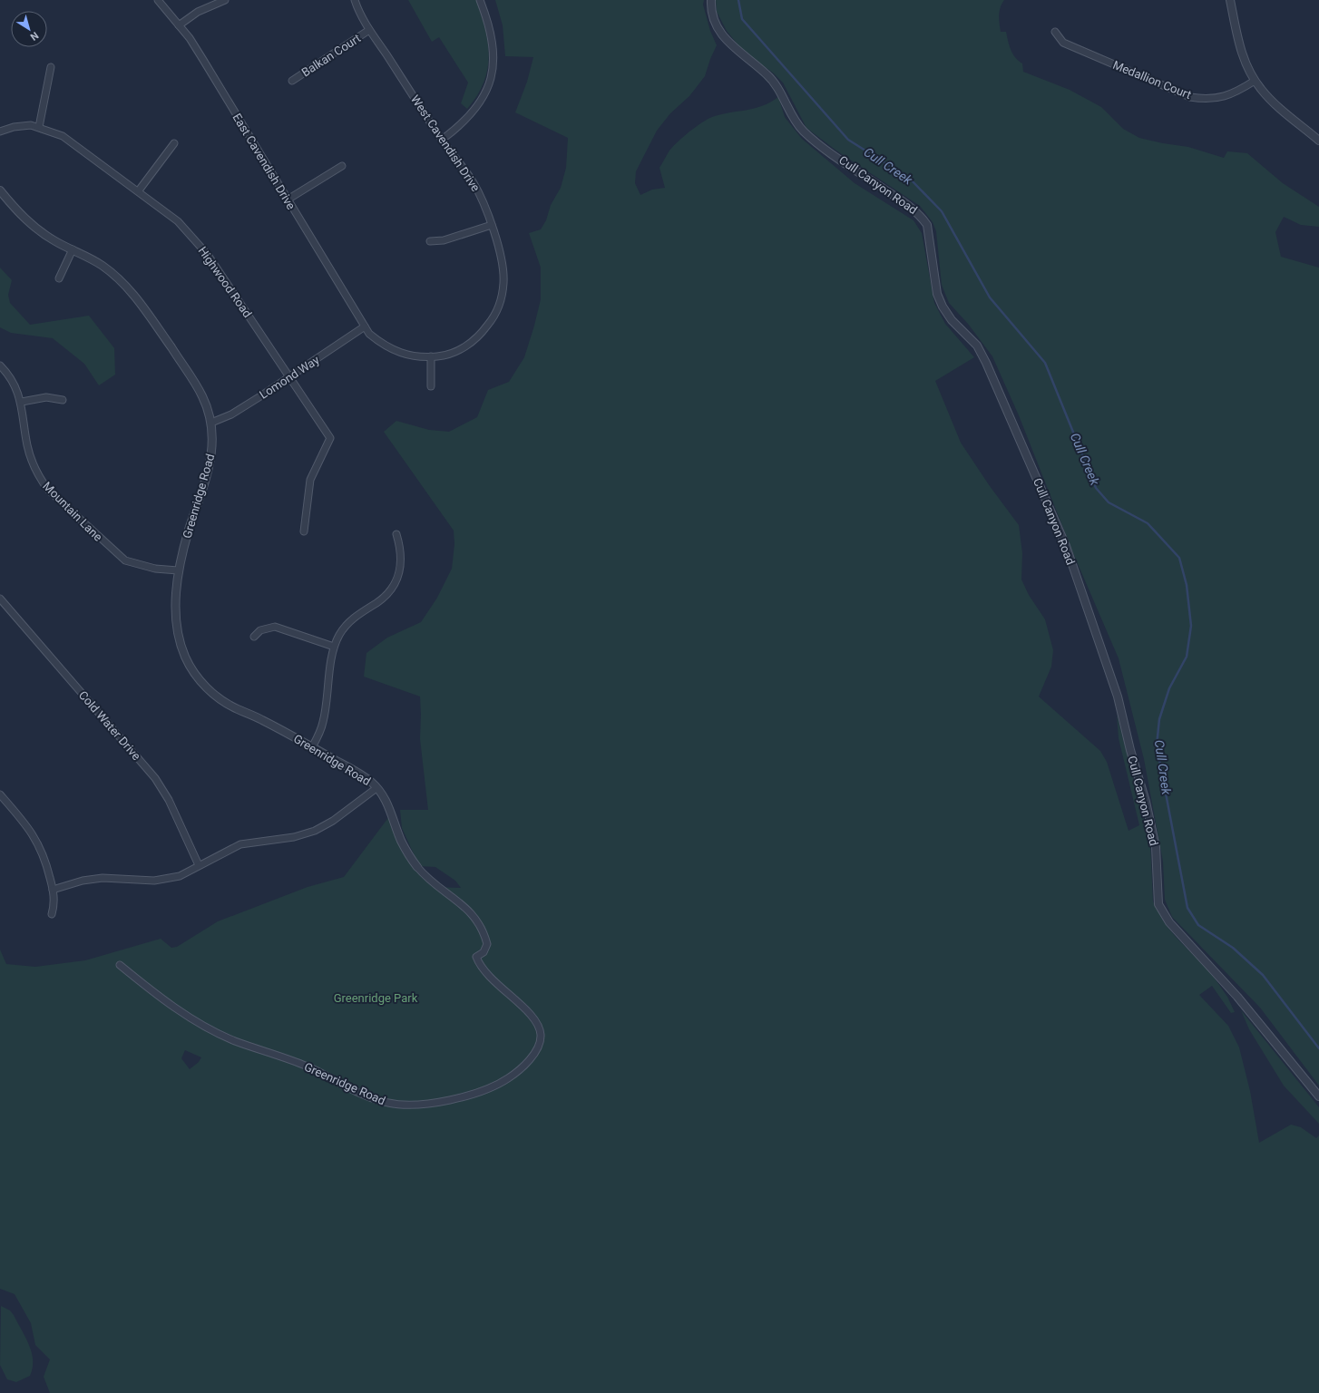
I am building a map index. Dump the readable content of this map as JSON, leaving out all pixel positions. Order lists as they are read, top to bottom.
{
  "streets": {
    "street": [
      "Balkan Court",
      "Medallion Court",
      "West Cavendish Drive",
      "East Cavendish Drive",
      "Cull Canyon Road",
      "Highwood Road",
      "Lomond Way",
      "Greenridge Road",
      "Mountain Lane",
      "Cold Water Drive"
    ]
  },
  "crossings": [
    ["Balkan Court", "West Cavendish Drive"],
    ["West Cavendish Drive", "East Cavendish Drive"],
    ["West Cavendish Drive", "Lomond Way"],
    ["East Cavendish Drive", "Lomond Way"],
    ["Highwood Road", "Lomond Way"],
    ["Lomond Way", "Greenridge Road"],
    ["Greenridge Road", "Mountain Lane"]
  ],
  "water": ["Cull Creek"],
  "parks": ["Greenridge Park"],
  "north": "bottom right"
}
